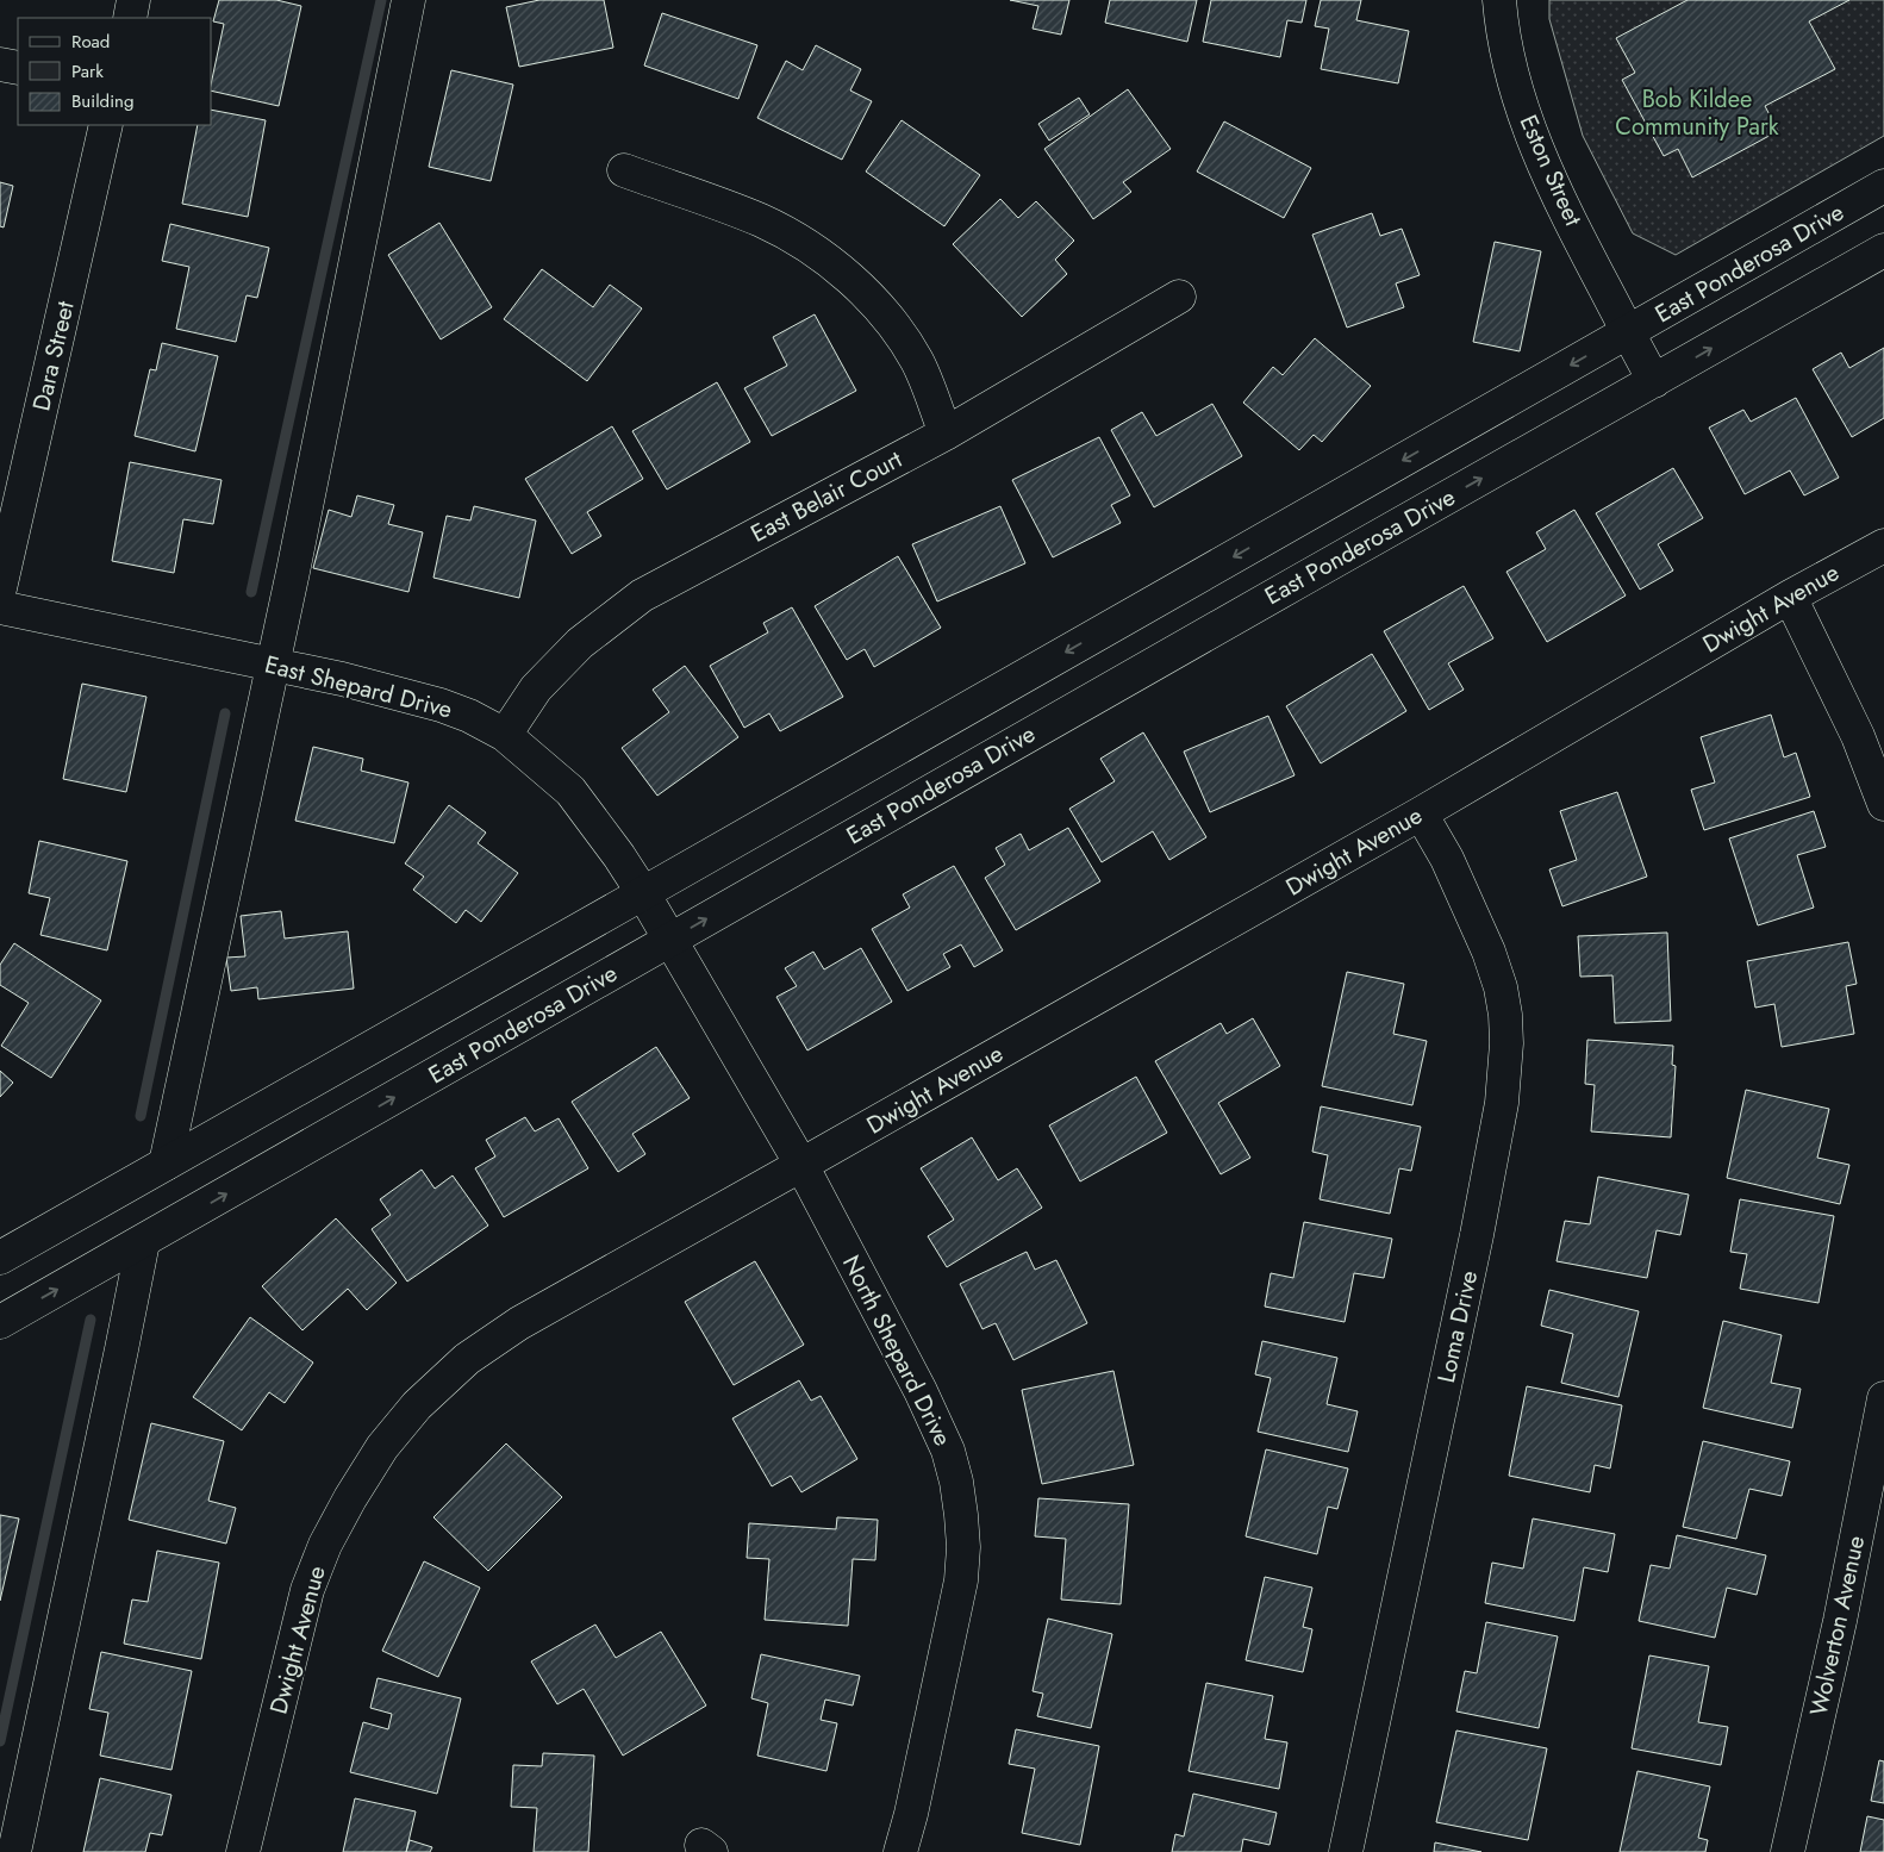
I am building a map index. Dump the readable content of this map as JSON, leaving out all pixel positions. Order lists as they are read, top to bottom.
{
  "streets": {
    "street": [
      "Eston Street",
      "East Ponderosa Drive",
      "Dara Street",
      "East Belair Court",
      "Dwight Avenue",
      "East Shepard Drive",
      "Loma Drive",
      "North Shepard Drive",
      "Wolverton Avenue"
    ]
  },
  "crossings": [
    ["Eston Street", "East Ponderosa Drive"],
    ["East Ponderosa Drive", "East Shepard Drive"],
    ["East Ponderosa Drive", "North Shepard Drive"],
    ["East Belair Court", "East Shepard Drive"],
    ["Dwight Avenue", "Loma Drive"],
    ["Dwight Avenue", "North Shepard Drive"],
    ["East Shepard Drive", "North Shepard Drive"]
  ],
  "parks": ["Bob Kildee Community Park"],
  "legend": ["Road", "Park", "Building"]
}
